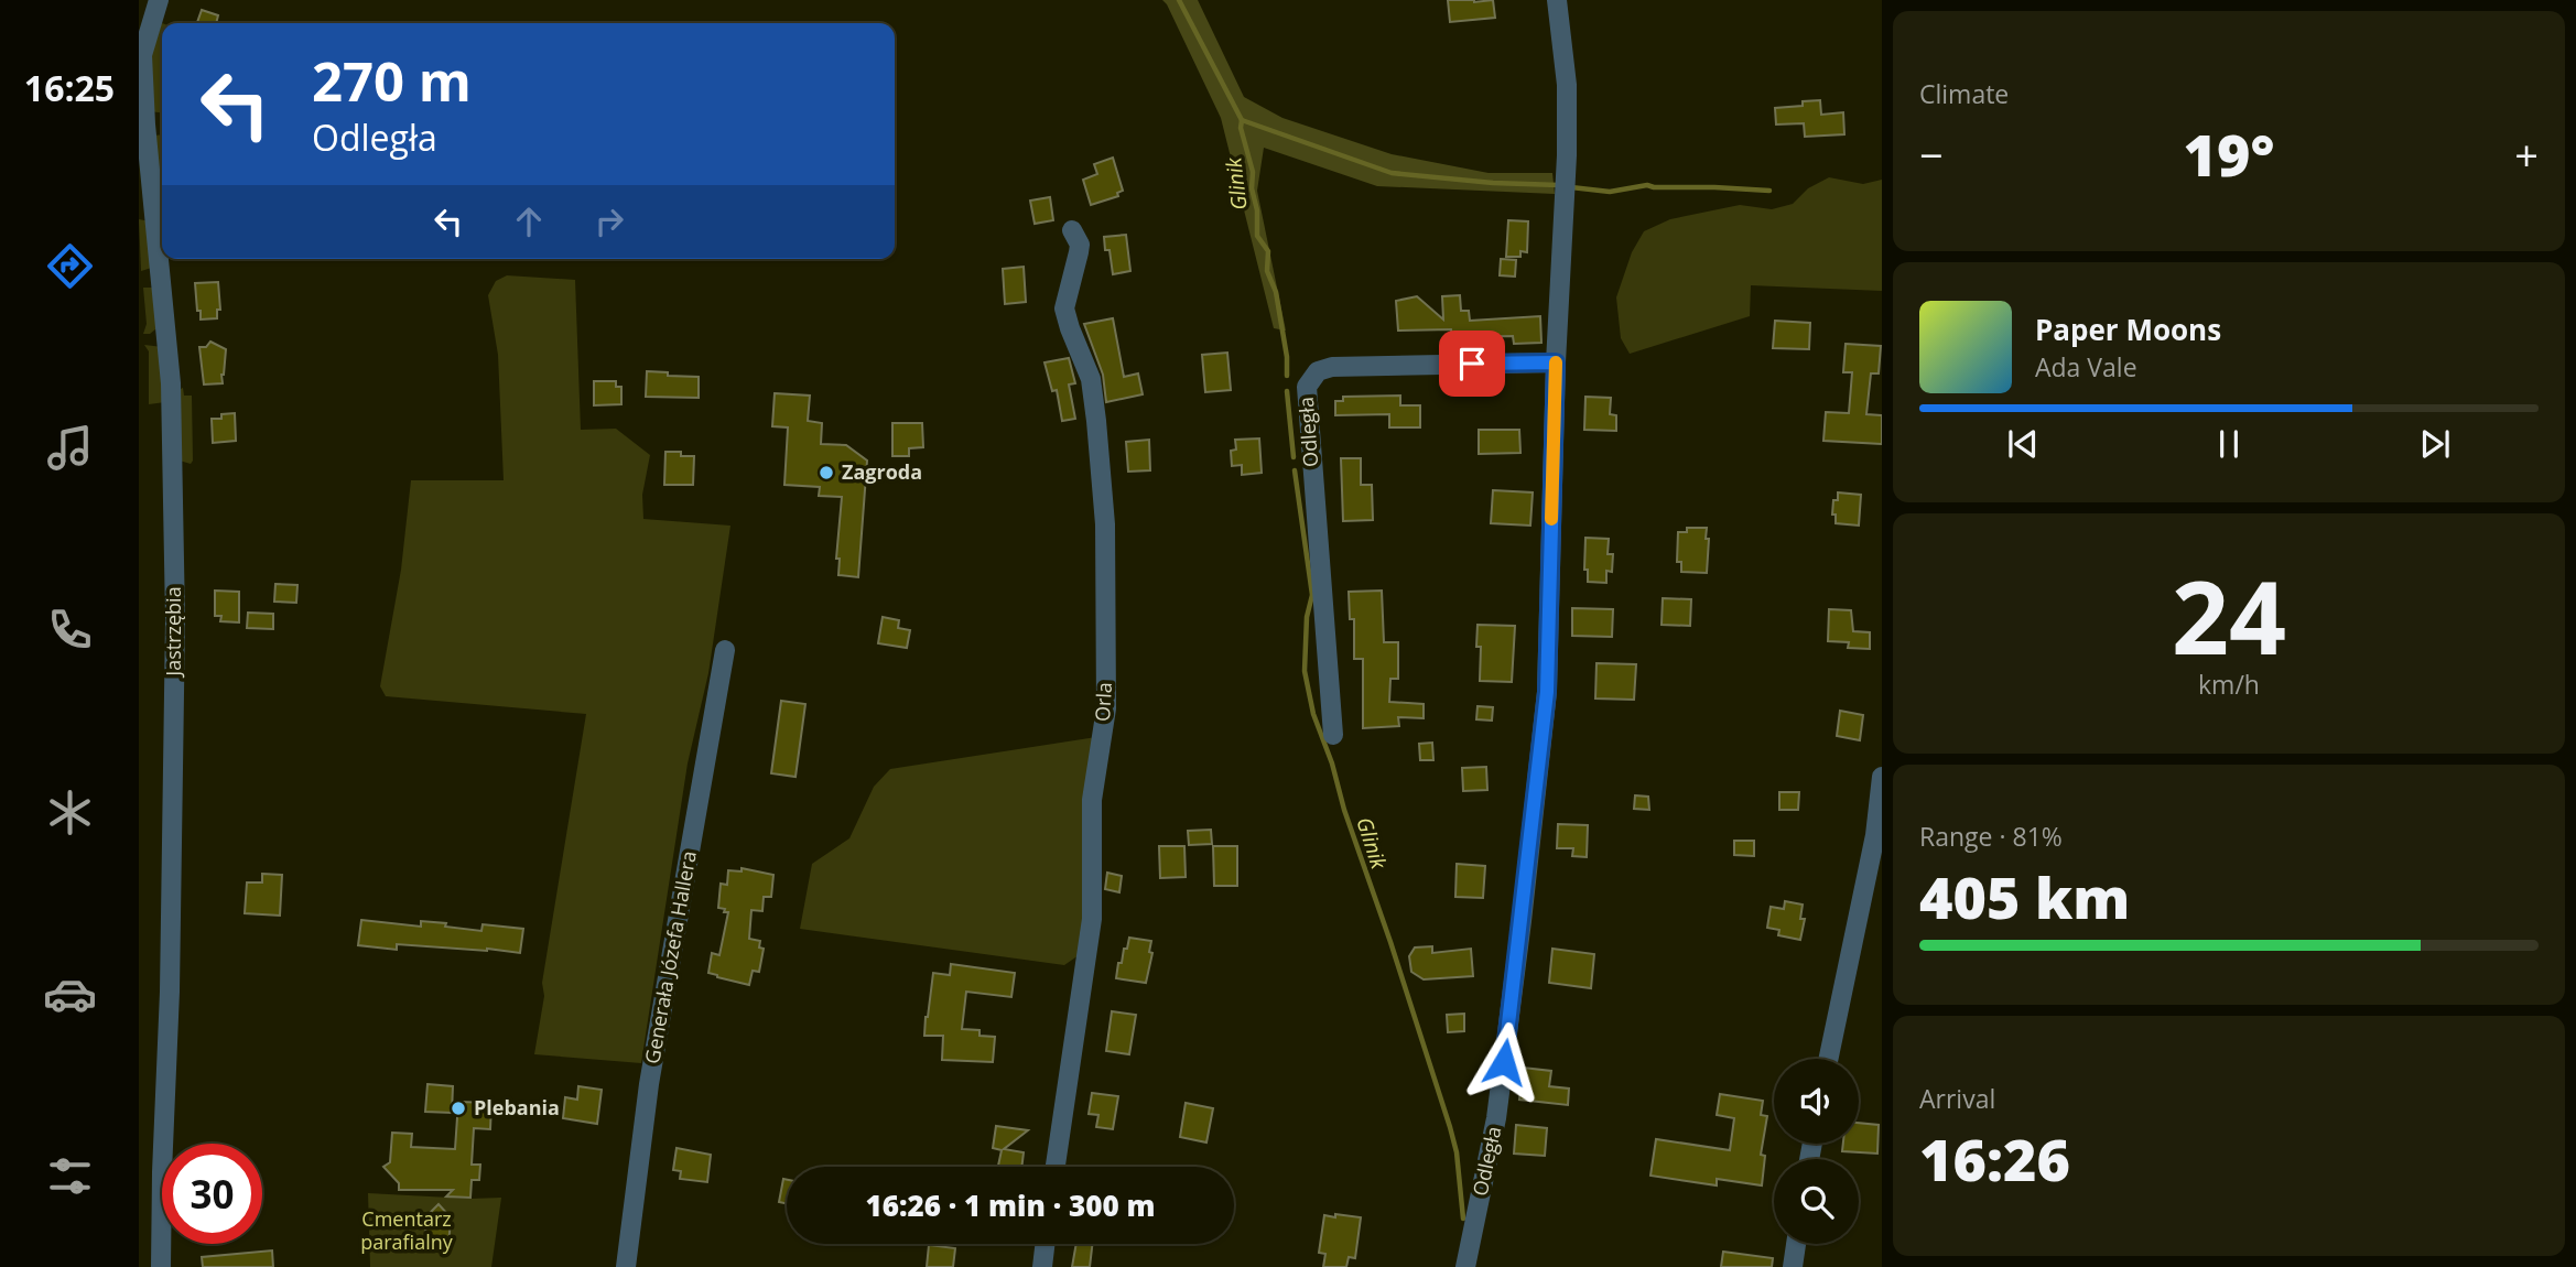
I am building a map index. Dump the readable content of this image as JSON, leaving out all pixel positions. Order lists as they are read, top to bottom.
{
  "streets": {
    "street": [
      "Odległa",
      "Jastrzębia",
      "Orla",
      "Generała Józefa Hallera"
    ]
  },
  "water": ["Glinik"],
  "parks": ["Cmentarz parafialny"],
  "places": ["Zagroda", "Plebania"],
  "page": {
    "tabs": "16:25",
    "tile": [
      "Climate",
      ["24", "km/h"],
      ["Range · 81%", "405 km"],
      ["Arrival", "16:26"]
    ],
    "turn": ["270 m", "Odległa"],
    "heat": ["−", "19°", "+"],
    "song": ["Paper Moons", "Ada Vale"],
    "limit": "30",
    "trip": "16:26 · 1 min · 300 m"
  }
}
